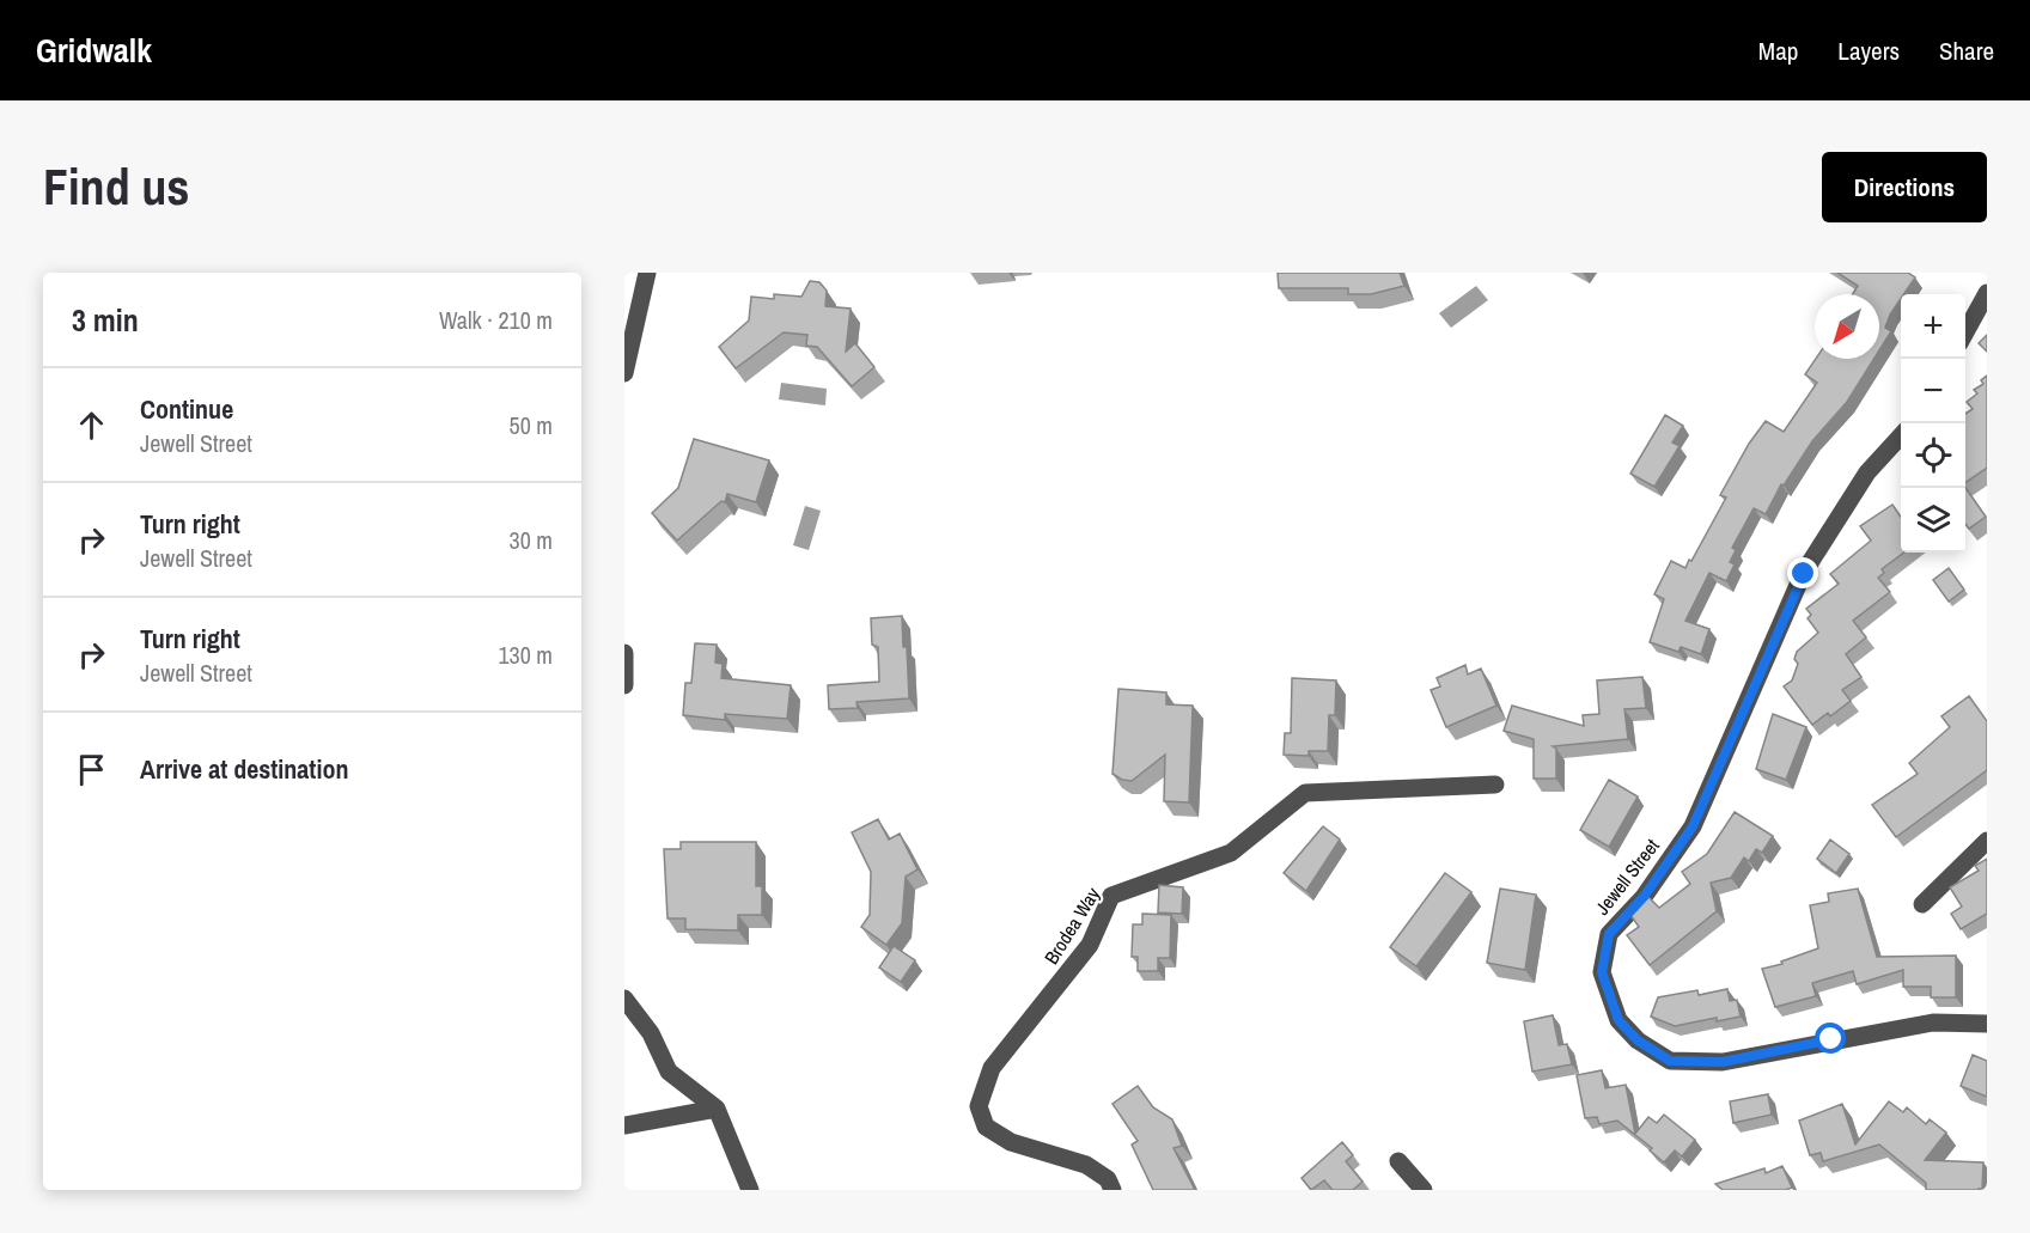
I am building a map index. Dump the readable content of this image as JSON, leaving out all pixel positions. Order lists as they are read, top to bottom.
{
  "streets": {
    "street": ["Jewell Street", "Brodea Way"]
  },
  "north": "bottom left",
  "page": {
    "header": "Gridwalk",
    "nav": ["Map", "Layers", "Share"],
    "buttons": "Directions",
    "title": "Find us",
    "heading": ["3 min", "Walk · 210 m"],
    "map_buttons": ["+", "−"],
    "list": [
      ["Continue", "Jewell Street", "50 m"],
      ["Turn right", "Jewell Street", "30 m"],
      ["Turn right", "Jewell Street", "130 m"],
      "Arrive at destination"
    ]
  }
}
